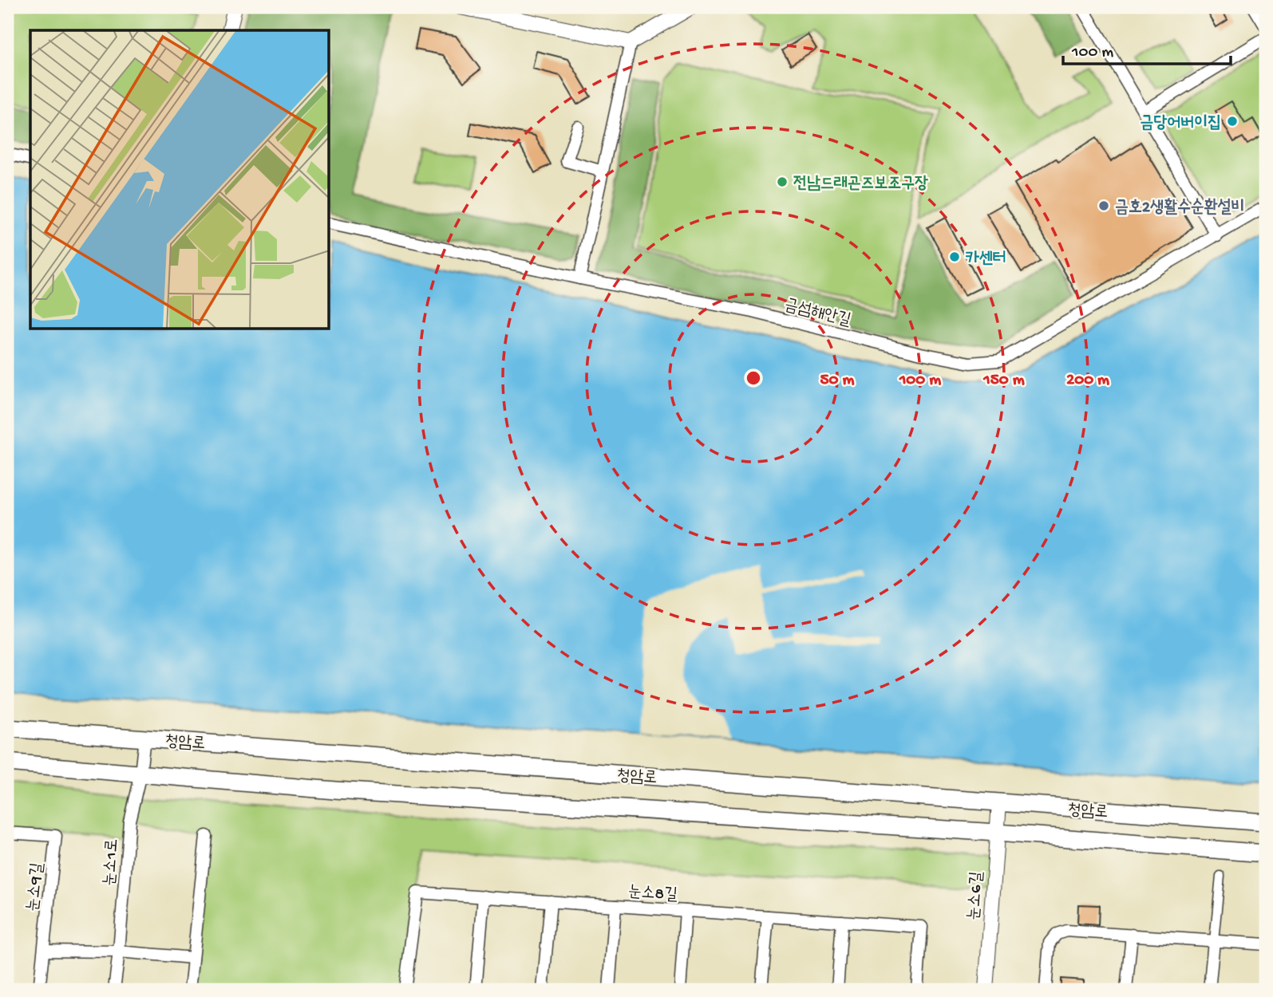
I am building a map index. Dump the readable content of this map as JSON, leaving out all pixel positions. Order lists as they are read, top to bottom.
{
  "streets": {
    "main road": ["청암로"],
    "street": [
      "금섬해안길",
      "눈소1로",
      "눈소9길",
      "눈소8길",
      "눈소6길"
    ]
  },
  "crossings": [
    ["청암로", "눈소1로"],
    ["청암로", "눈소6길"]
  ],
  "places": [
    "금당어버이집",
    "전남드래곤즈보조구장",
    "금호2생활수순환설비",
    "카센터"
  ],
  "scale_bar": "100 m",
  "rings": [
    "50 m",
    "100 m",
    "150 m",
    "200 m"
  ]
}
